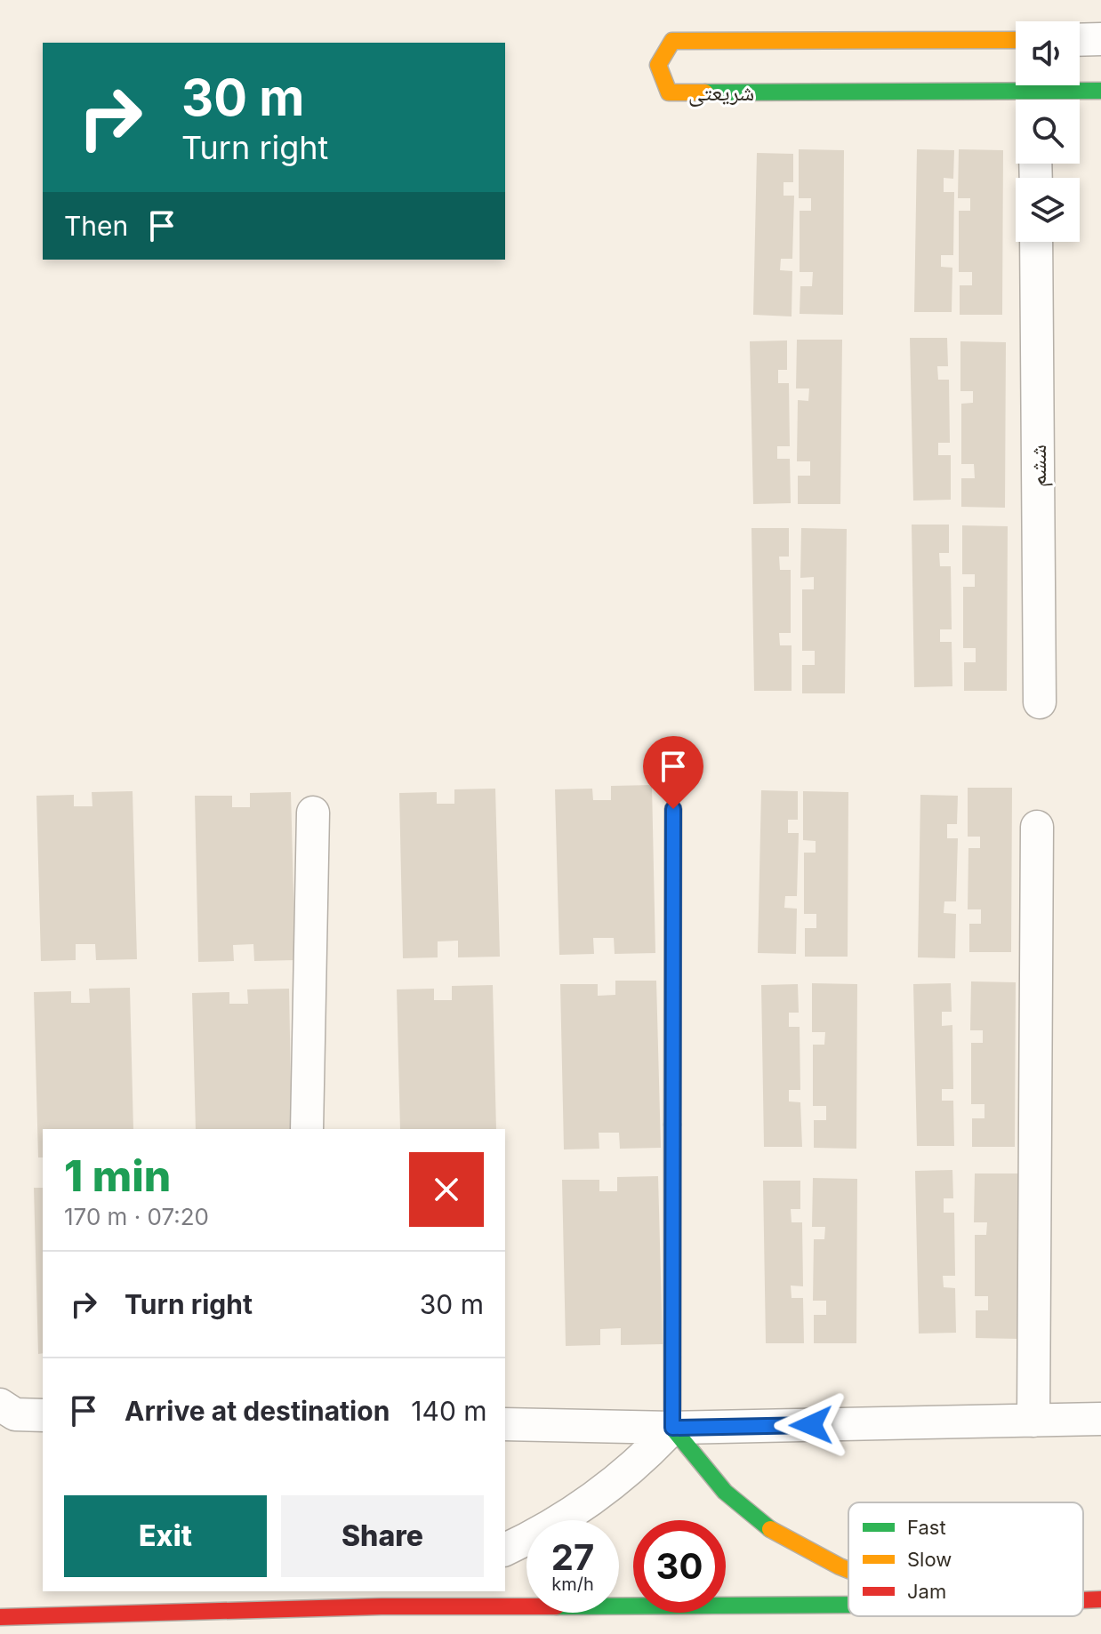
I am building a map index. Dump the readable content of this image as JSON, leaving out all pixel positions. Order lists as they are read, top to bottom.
{
  "streets": {
    "street": ["شریعتی", "ششم"]
  },
  "legend": ["Fast", "Slow", "Jam"],
  "page": {
    "turn": ["30 m", "Turn right"],
    "then": "Then",
    "heading": ["1 min", "170 m · 07:20"],
    "list": [
      {
        "name": "Turn right",
        "value": "30 m"
      },
      {
        "name": "Arrive at destination",
        "value": "140 m"
      }
    ],
    "buttons": ["Exit", "Share"],
    "speed": "27 km/h",
    "limit": "30"
  }
}
